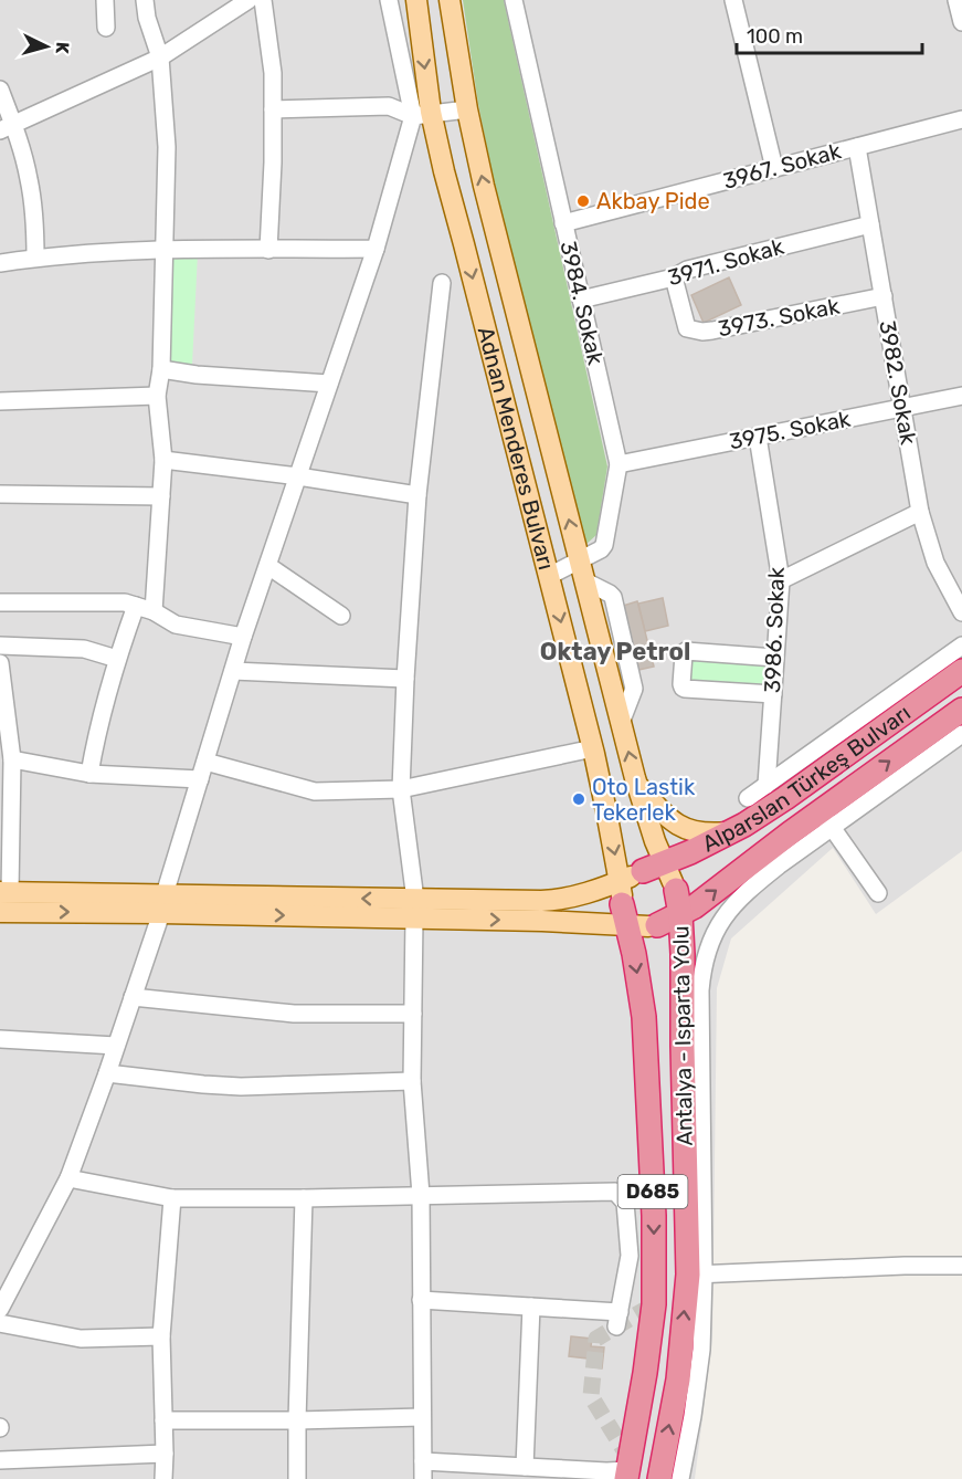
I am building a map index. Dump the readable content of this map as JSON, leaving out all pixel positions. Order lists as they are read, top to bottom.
{
  "streets": {
    "highway": [
      "Adnan Menderes Bulvarı",
      "Alparslan Türkeş Bulvarı",
      "Antalya - Isparta Yolu",
      "D685"
    ],
    "street": [
      "3967. Sokak",
      "3971. Sokak",
      "3984. Sokak",
      "3973. Sokak",
      "3982. Sokak",
      "3975. Sokak",
      "3986. Sokak"
    ]
  },
  "crossings": [
    ["3967. Sokak", "3984. Sokak"],
    ["3967. Sokak", "3982. Sokak"],
    ["3971. Sokak", "3984. Sokak"],
    ["3971. Sokak", "3973. Sokak"],
    ["3971. Sokak", "3982. Sokak"],
    ["3984. Sokak", "3975. Sokak"],
    ["3984. Sokak", "Adnan Menderes Bulvarı"],
    ["3973. Sokak", "3982. Sokak"],
    ["3982. Sokak", "3975. Sokak"],
    ["3975. Sokak", "3986. Sokak"],
    ["Adnan Menderes Bulvarı", "Alparslan Türkeş Bulvarı"],
    ["Alparslan Türkeş Bulvarı", "Antalya - Isparta Yolu"]
  ],
  "one_way": ["Antalya - Isparta Yolu"],
  "districts": ["Oktay Petrol"],
  "places": ["Akbay Pide", "Oto Lastik Tekerlek"],
  "scale_bar": "100 m",
  "north": "right"
}
